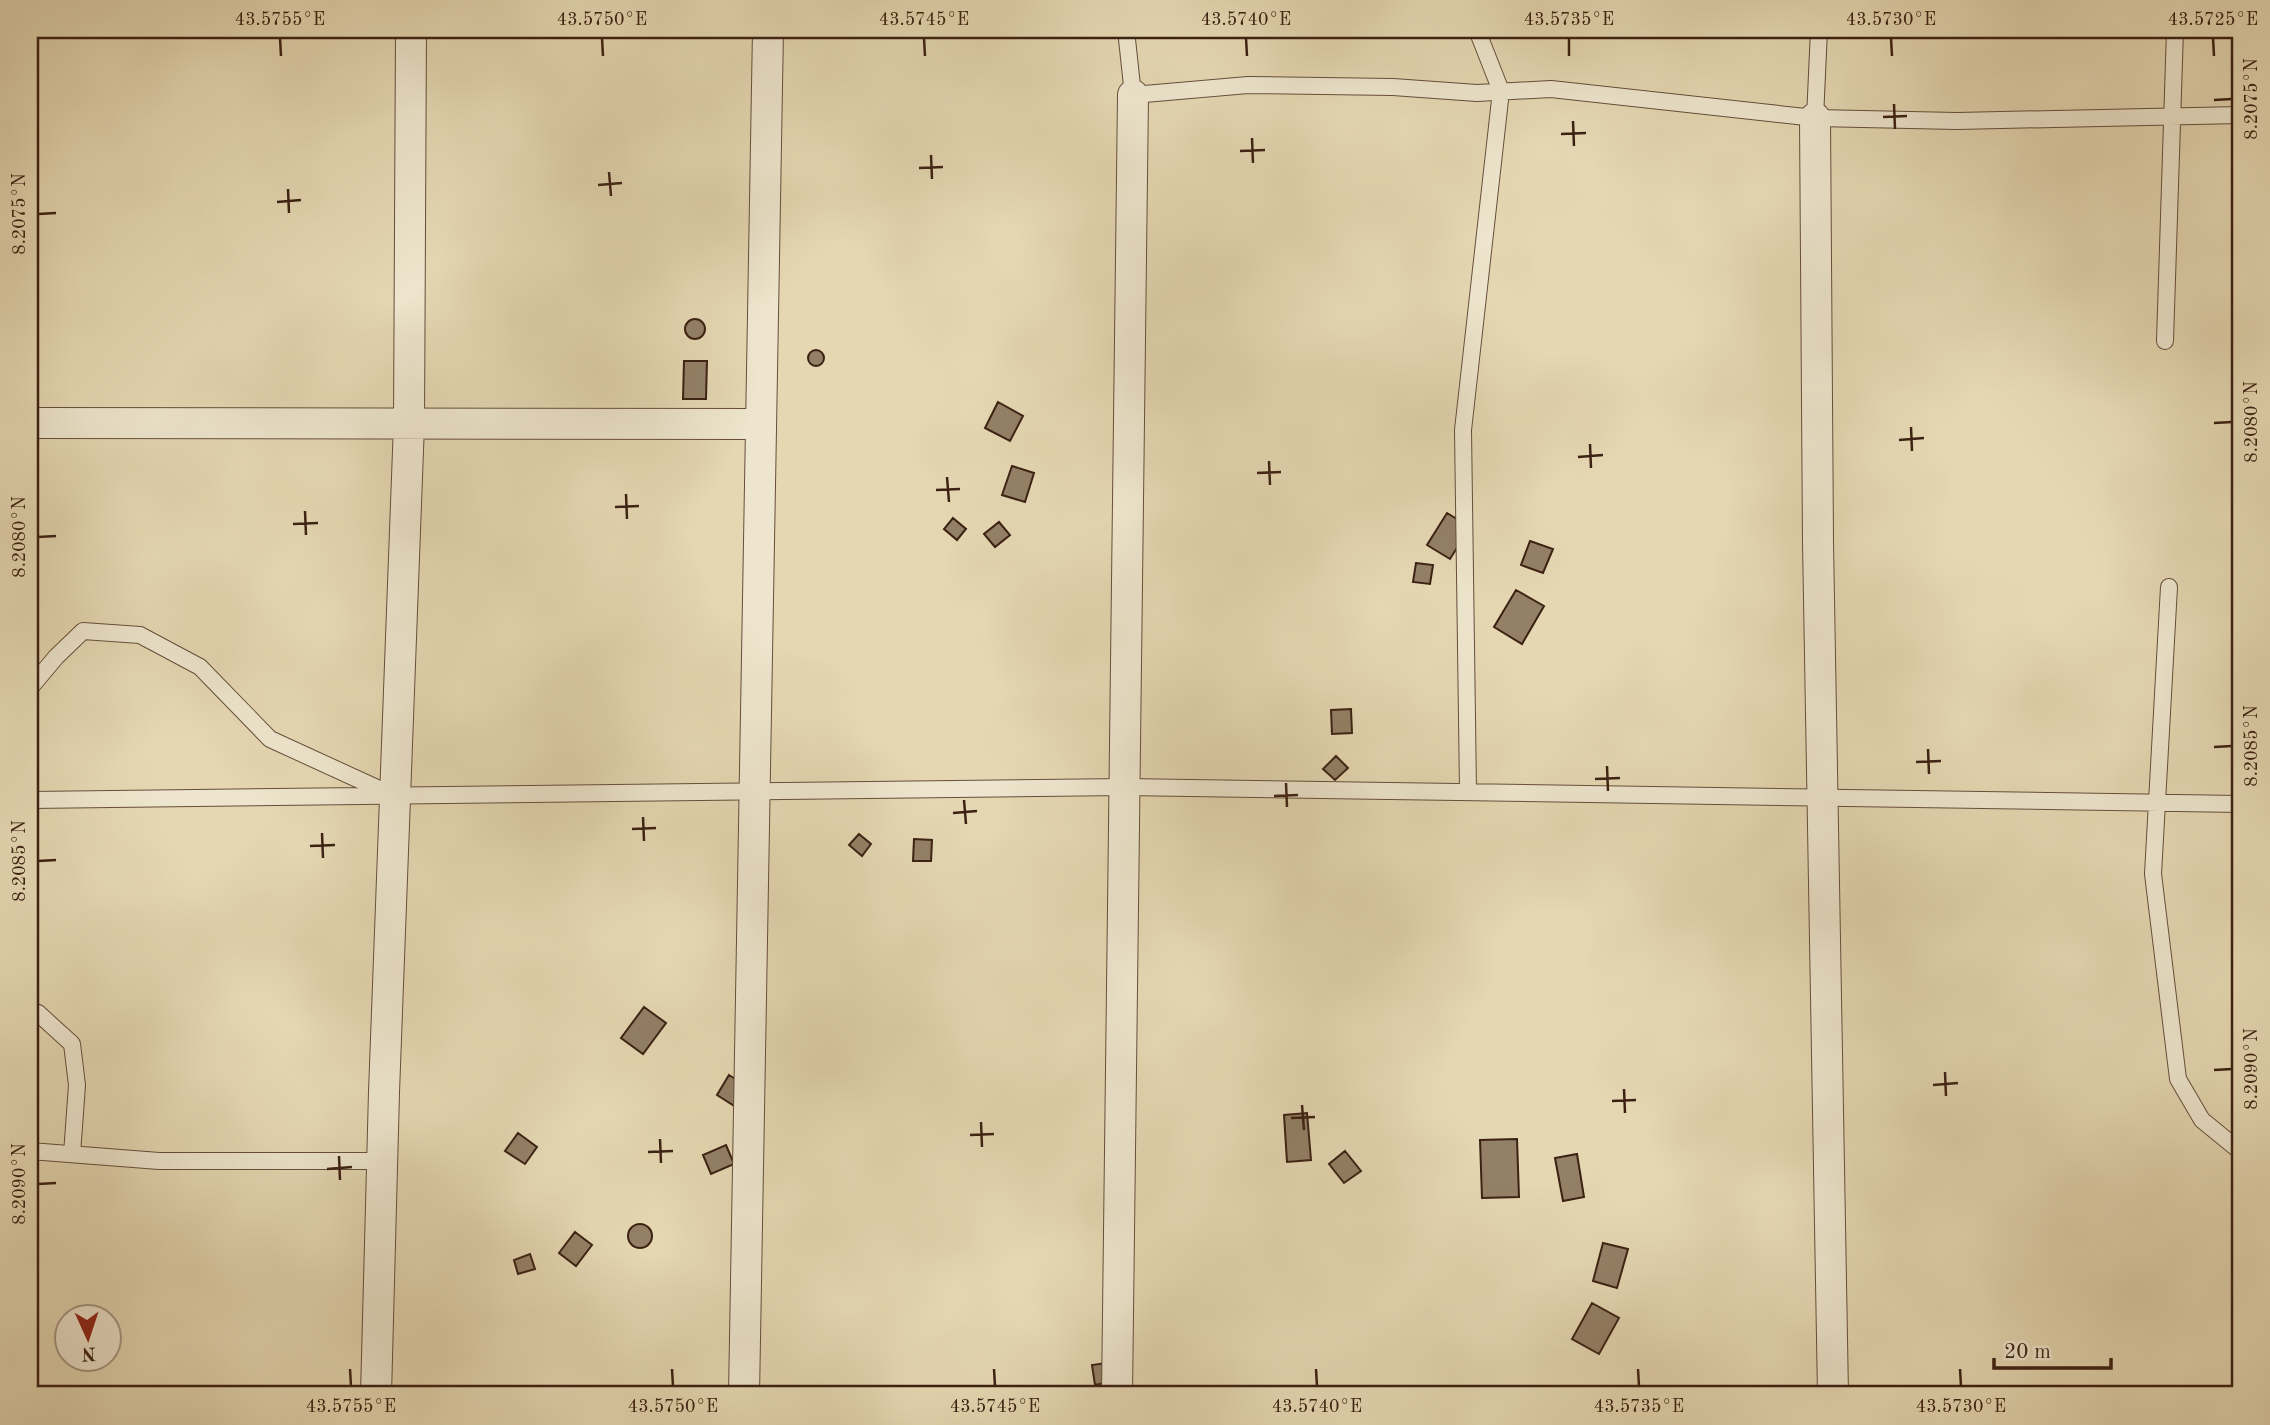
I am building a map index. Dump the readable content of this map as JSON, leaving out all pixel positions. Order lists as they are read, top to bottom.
{
  "scale_bar": "20 m",
  "north": "bottom",
  "coordinates": [
    "43.5755°E",
    "43.5750°E",
    "43.5745°E",
    "43.5740°E",
    "43.5735°E",
    "43.5730°E",
    "43.5725°E",
    "8.2075°N",
    "8.2080°N",
    "8.2085°N",
    "8.2090°N"
  ]
}
